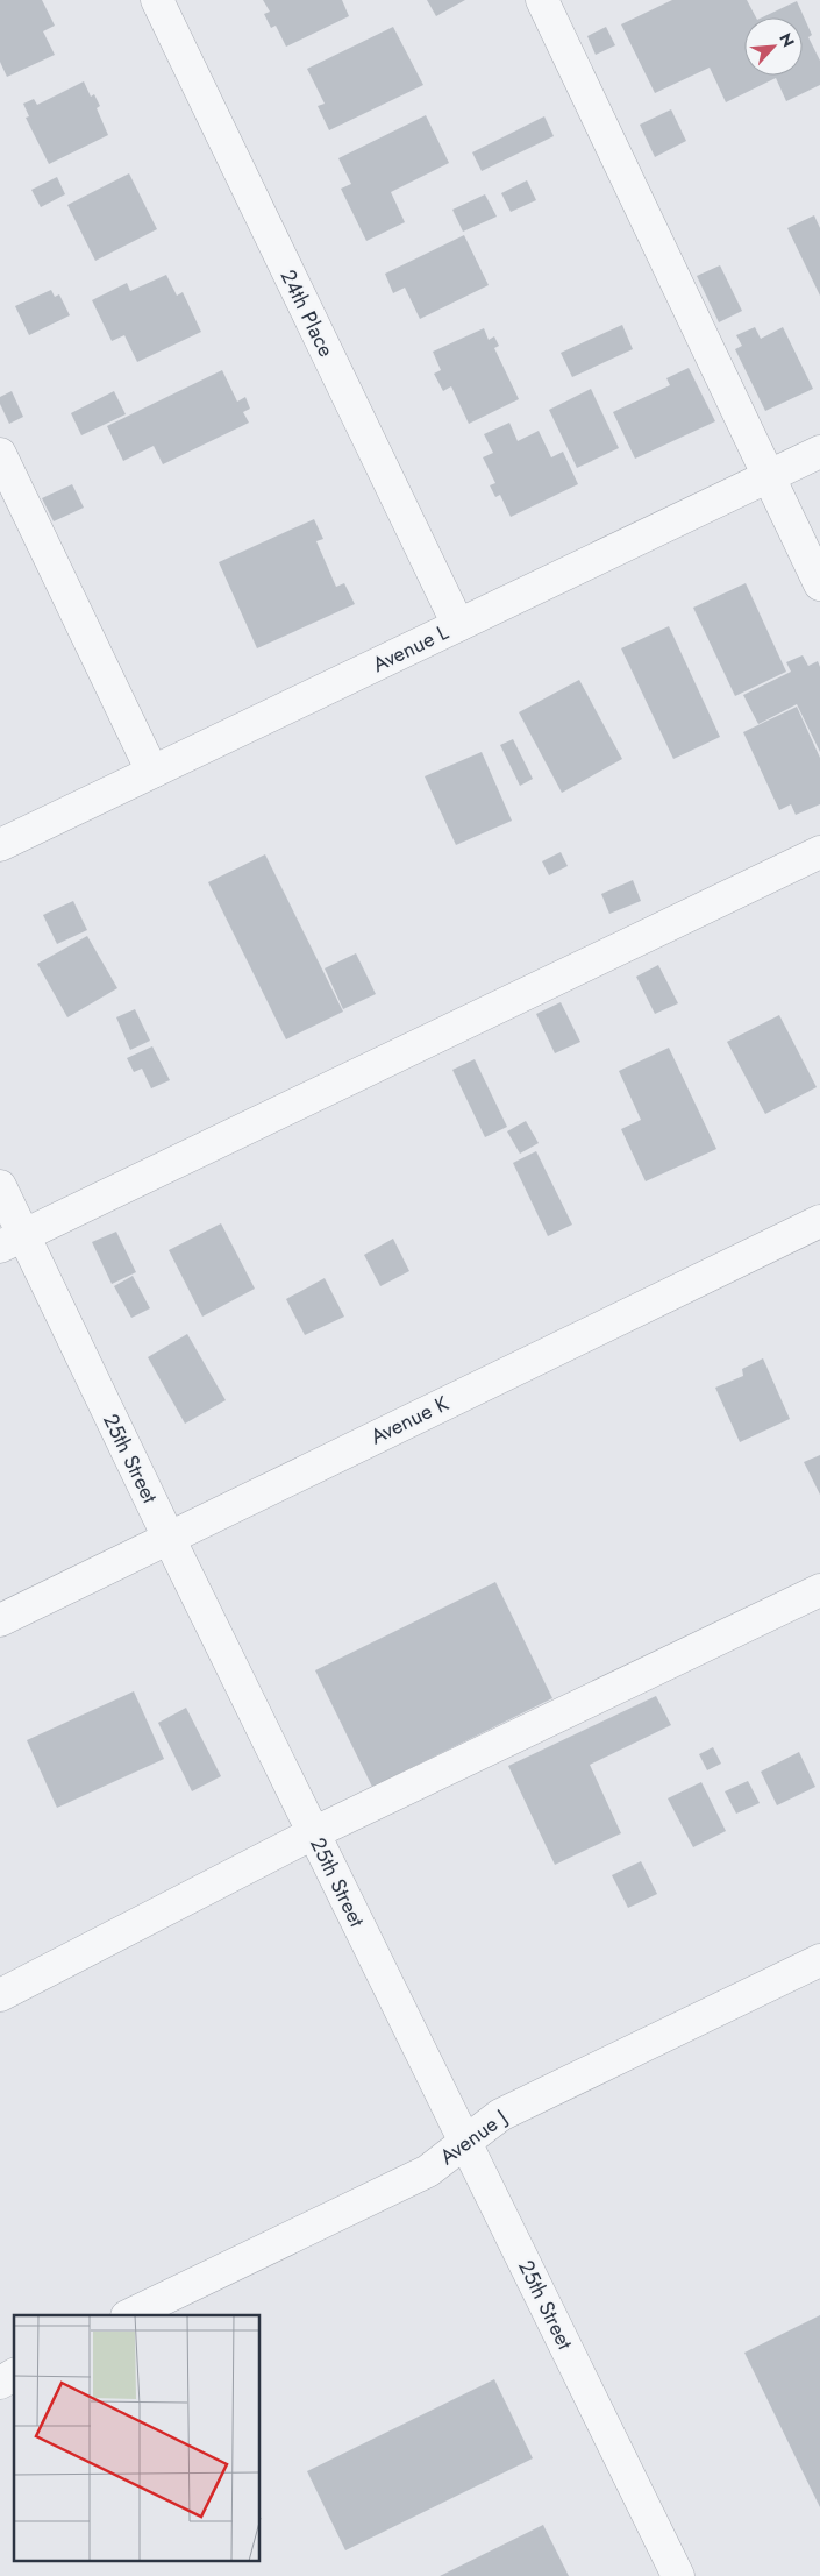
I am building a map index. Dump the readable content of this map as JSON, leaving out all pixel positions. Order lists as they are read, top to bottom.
{
  "streets": {
    "street": [
      "24th Place",
      "Avenue L",
      "Avenue K",
      "25th Street",
      "Avenue J"
    ]
  },
  "crossings": [
    ["24th Place", "Avenue L"],
    ["Avenue K", "25th Street"],
    ["25th Street", "Avenue J"]
  ],
  "north": "top right"
}
